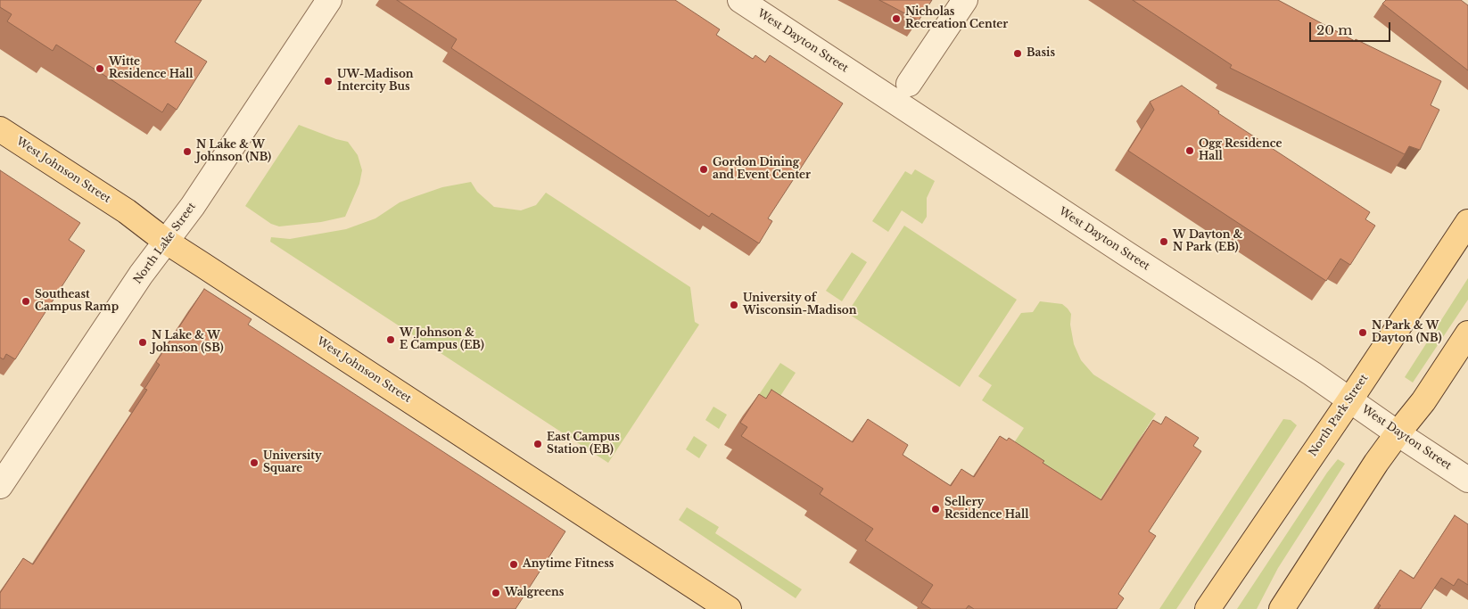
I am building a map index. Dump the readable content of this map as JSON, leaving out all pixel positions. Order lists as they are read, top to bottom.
{
  "streets": {
    "main road": ["West Johnson Street", "North Park Street"],
    "street": ["West Dayton Street", "North Lake Street"]
  },
  "crossings": [
    ["West Dayton Street", "North Park Street"],
    ["West Johnson Street", "North Lake Street"]
  ],
  "places": [
    "Nicholas Recreation Center",
    "Basis",
    "Witte Residence Hall",
    "UW-Madison Intercity Bus",
    "Ogg Residence Hall",
    "N Lake & W Johnson (NB)",
    "Gordon Dining and Event Center",
    "W Dayton & N Park (EB)",
    "Southeast Campus Ramp",
    "University of Wisconsin-Madison",
    "N Park & W Dayton (NB)",
    "W Johnson & E Campus (EB)",
    "N Lake & W Johnson (SB)",
    "East Campus Station (EB)",
    "University Square",
    "Sellery Residence Hall",
    "Anytime Fitness",
    "Walgreens"
  ],
  "scale_bar": "20 m"
}
